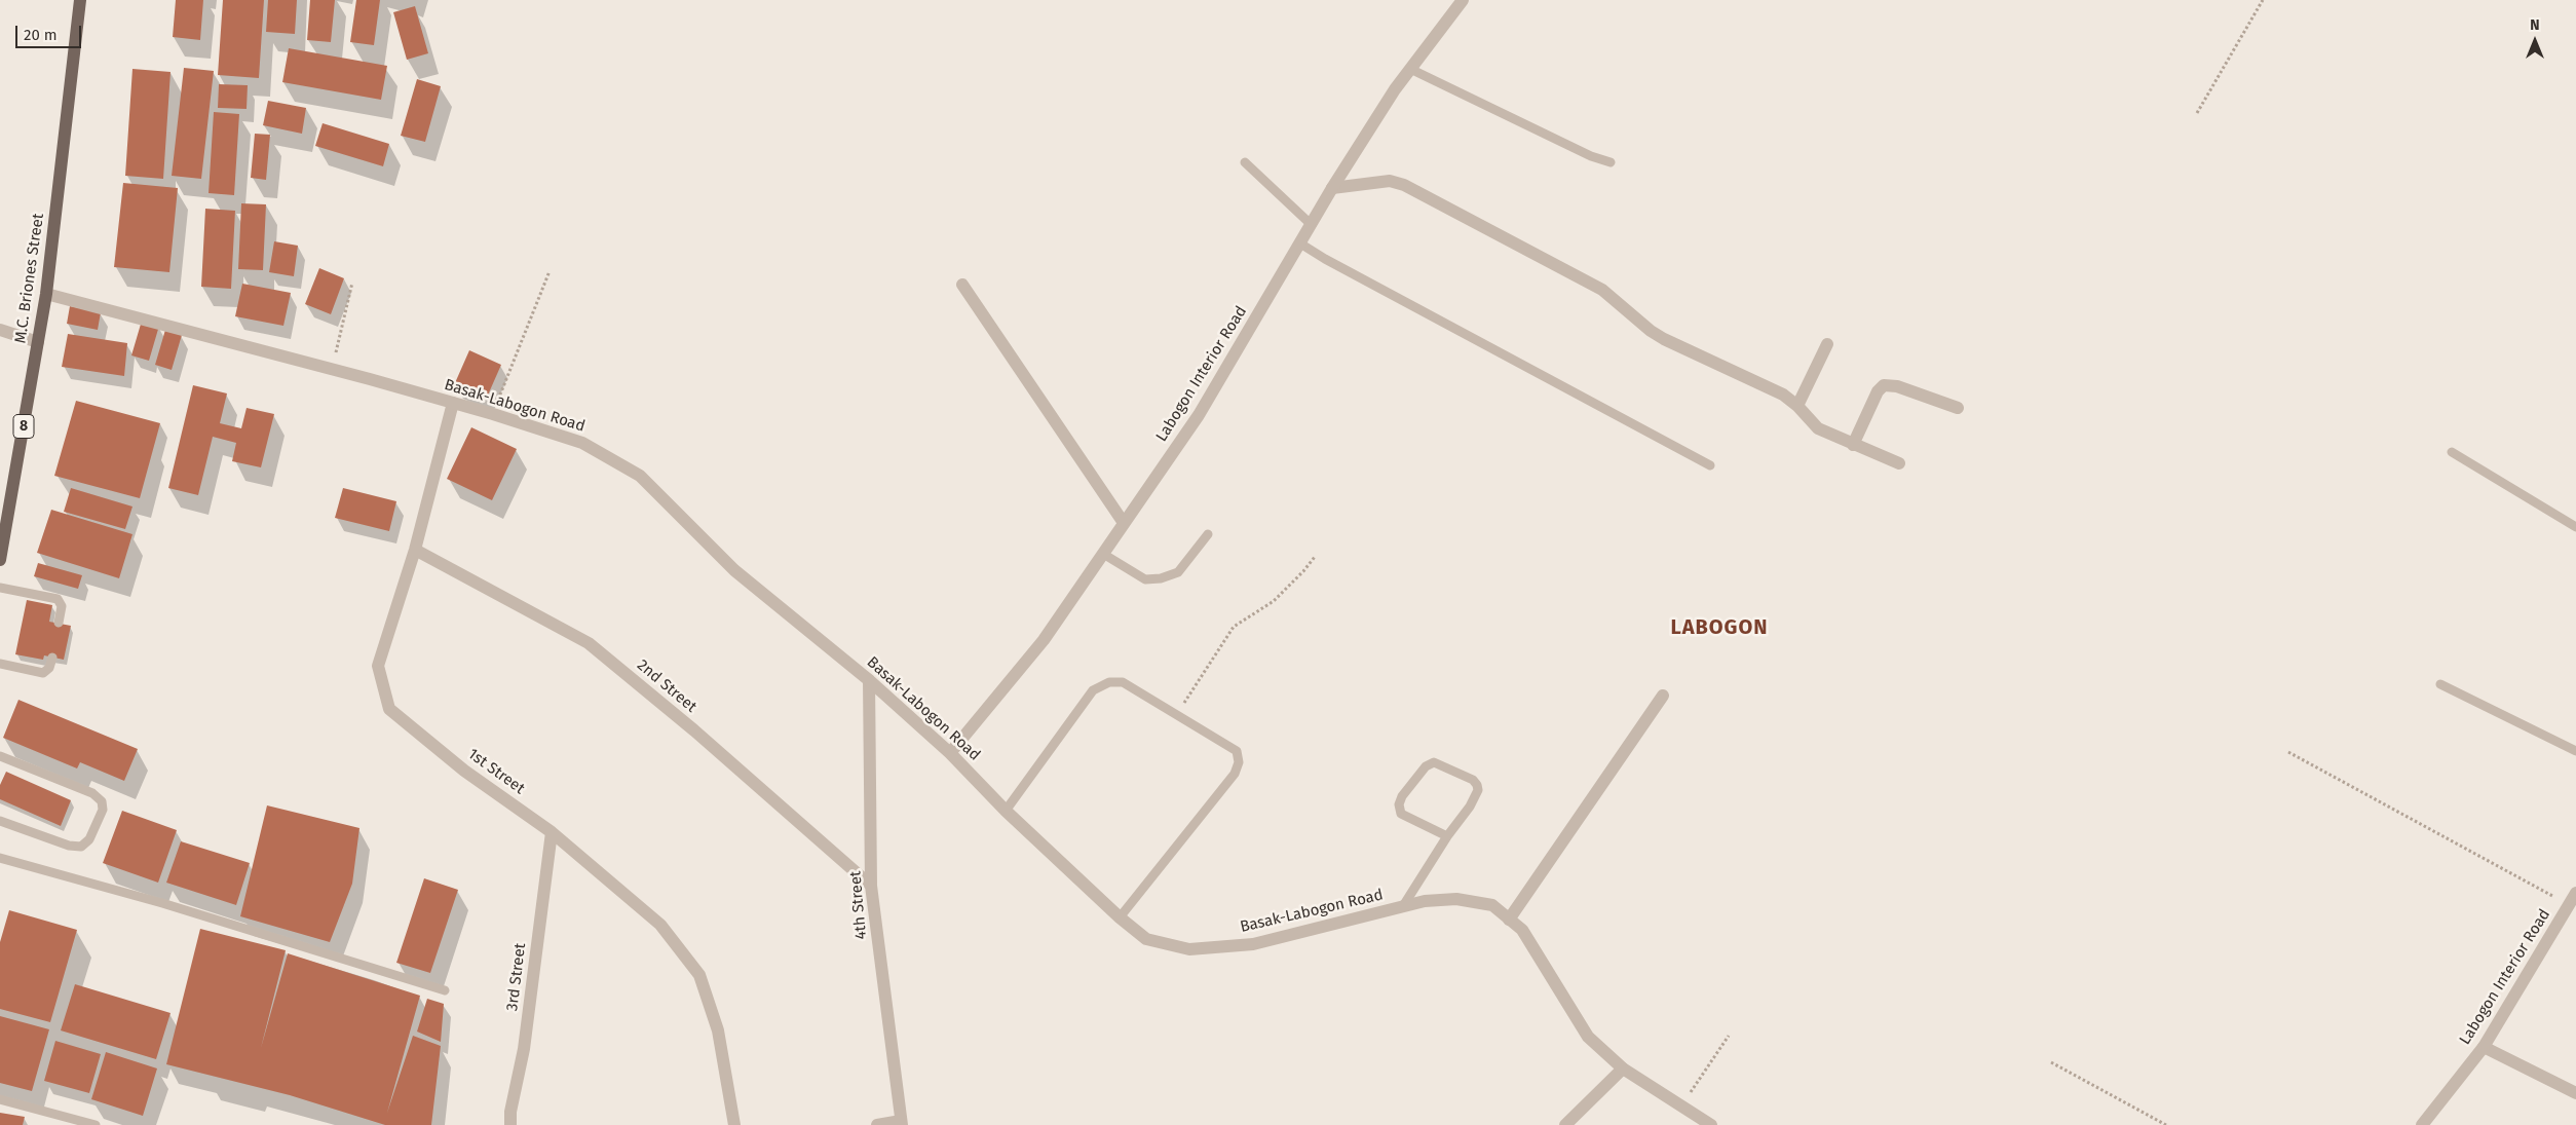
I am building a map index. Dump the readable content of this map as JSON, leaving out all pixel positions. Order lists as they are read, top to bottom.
{
  "streets": {
    "main road": ["M.C. Briones Street", "8"],
    "street": [
      "Labogon Interior Road",
      "Basak-Labogon Road",
      "2nd Street",
      "1st Street",
      "4th Street",
      "3rd Street"
    ]
  },
  "crossings": [
    ["M.C. Briones Street", "Basak-Labogon Road"],
    ["Labogon Interior Road", "Basak-Labogon Road"],
    ["Basak-Labogon Road", "1st Street"],
    ["Basak-Labogon Road", "4th Street"],
    ["2nd Street", "1st Street"],
    ["2nd Street", "4th Street"],
    ["1st Street", "3rd Street"]
  ],
  "districts": ["LABOGON"],
  "scale_bar": "20 m",
  "north": "top"
}
